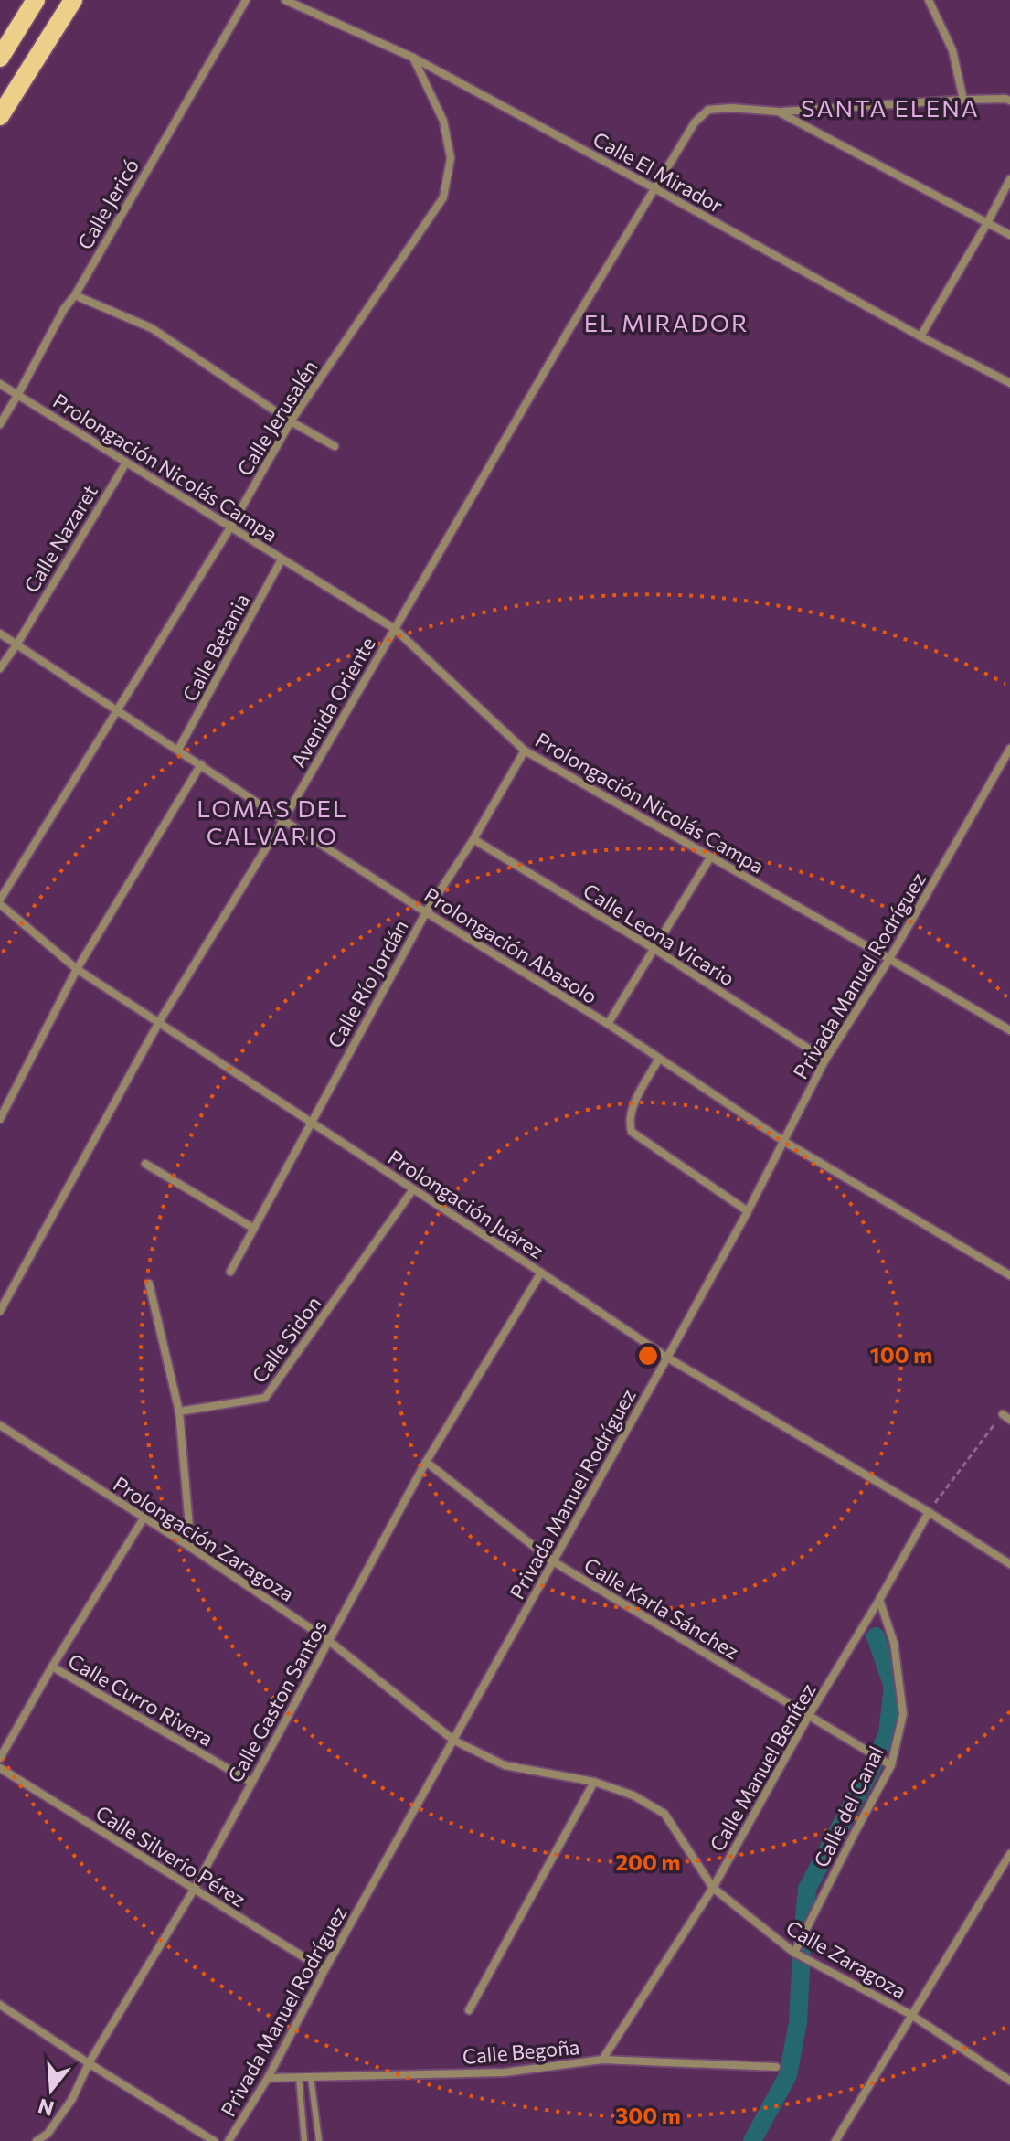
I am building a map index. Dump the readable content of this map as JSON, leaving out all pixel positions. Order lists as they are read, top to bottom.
{
  "streets": {
    "street": [
      "Calle El Mirador",
      "Calle Jericó",
      "Calle Jerusalén",
      "Prolongación Nicolás Campa",
      "Calle Nazaret",
      "Calle Betania",
      "Avenida Oriente",
      "Calle Leona Vicario",
      "Prolongación Abasolo",
      "Privada Manuel Rodríguez",
      "Calle Río Jordán",
      "Prolongación Juárez",
      "Calle Sidon",
      "Prolongación Zaragoza",
      "Calle Karla Sánchez",
      "Calle Curro Rivera",
      "Calle Gaston Santos",
      "Calle Manuel Benítez",
      "Calle del Canal",
      "Calle Silverio Pérez",
      "Calle Zaragoza",
      "Calle Begoña"
    ]
  },
  "crossings": [
    ["Calle El Mirador", "Calle Jerusalén"],
    ["Calle El Mirador", "Avenida Oriente"],
    ["Calle Jericó", "Prolongación Nicolás Campa"],
    ["Calle Jerusalén", "Prolongación Nicolás Campa"],
    ["Calle Jerusalén", "Prolongación Abasolo"],
    ["Calle Jerusalén", "Prolongación Juárez"],
    ["Prolongación Nicolás Campa", "Calle Nazaret"],
    ["Prolongación Nicolás Campa", "Calle Betania"],
    ["Prolongación Nicolás Campa", "Avenida Oriente"],
    ["Prolongación Nicolás Campa", "Privada Manuel Rodríguez"],
    ["Prolongación Nicolás Campa", "Calle Río Jordán"],
    ["Calle Nazaret", "Prolongación Abasolo"],
    ["Calle Betania", "Prolongación Abasolo"],
    ["Avenida Oriente", "Prolongación Abasolo"],
    ["Avenida Oriente", "Prolongación Juárez"],
    ["Calle Leona Vicario", "Privada Manuel Rodríguez"],
    ["Calle Leona Vicario", "Calle Río Jordán"],
    ["Prolongación Abasolo", "Privada Manuel Rodríguez"],
    ["Prolongación Abasolo", "Calle Río Jordán"],
    ["Privada Manuel Rodríguez", "Prolongación Juárez"],
    ["Privada Manuel Rodríguez", "Prolongación Zaragoza"],
    ["Privada Manuel Rodríguez", "Calle Karla Sánchez"],
    ["Privada Manuel Rodríguez", "Calle Silverio Pérez"],
    ["Privada Manuel Rodríguez", "Calle Zaragoza"],
    ["Privada Manuel Rodríguez", "Calle Begoña"],
    ["Calle Río Jordán", "Prolongación Juárez"],
    ["Prolongación Juárez", "Calle Sidon"],
    ["Prolongación Juárez", "Calle Gaston Santos"],
    ["Prolongación Zaragoza", "Calle Gaston Santos"],
    ["Prolongación Zaragoza", "Calle Zaragoza"],
    ["Calle Karla Sánchez", "Calle Gaston Santos"],
    ["Calle Karla Sánchez", "Calle Manuel Benítez"],
    ["Calle Karla Sánchez", "Calle del Canal"],
    ["Calle Curro Rivera", "Calle Gaston Santos"],
    ["Calle Gaston Santos", "Calle Silverio Pérez"],
    ["Calle Manuel Benítez", "Calle del Canal"],
    ["Calle Manuel Benítez", "Calle Zaragoza"],
    ["Calle Manuel Benítez", "Calle Begoña"],
    ["Calle del Canal", "Calle Zaragoza"]
  ],
  "districts": ["SANTA ELENA", "EL MIRADOR", "LOMAS DEL CALVARIO"],
  "north": "bottom",
  "rings": ["100 m", "200 m", "300 m"]
}
